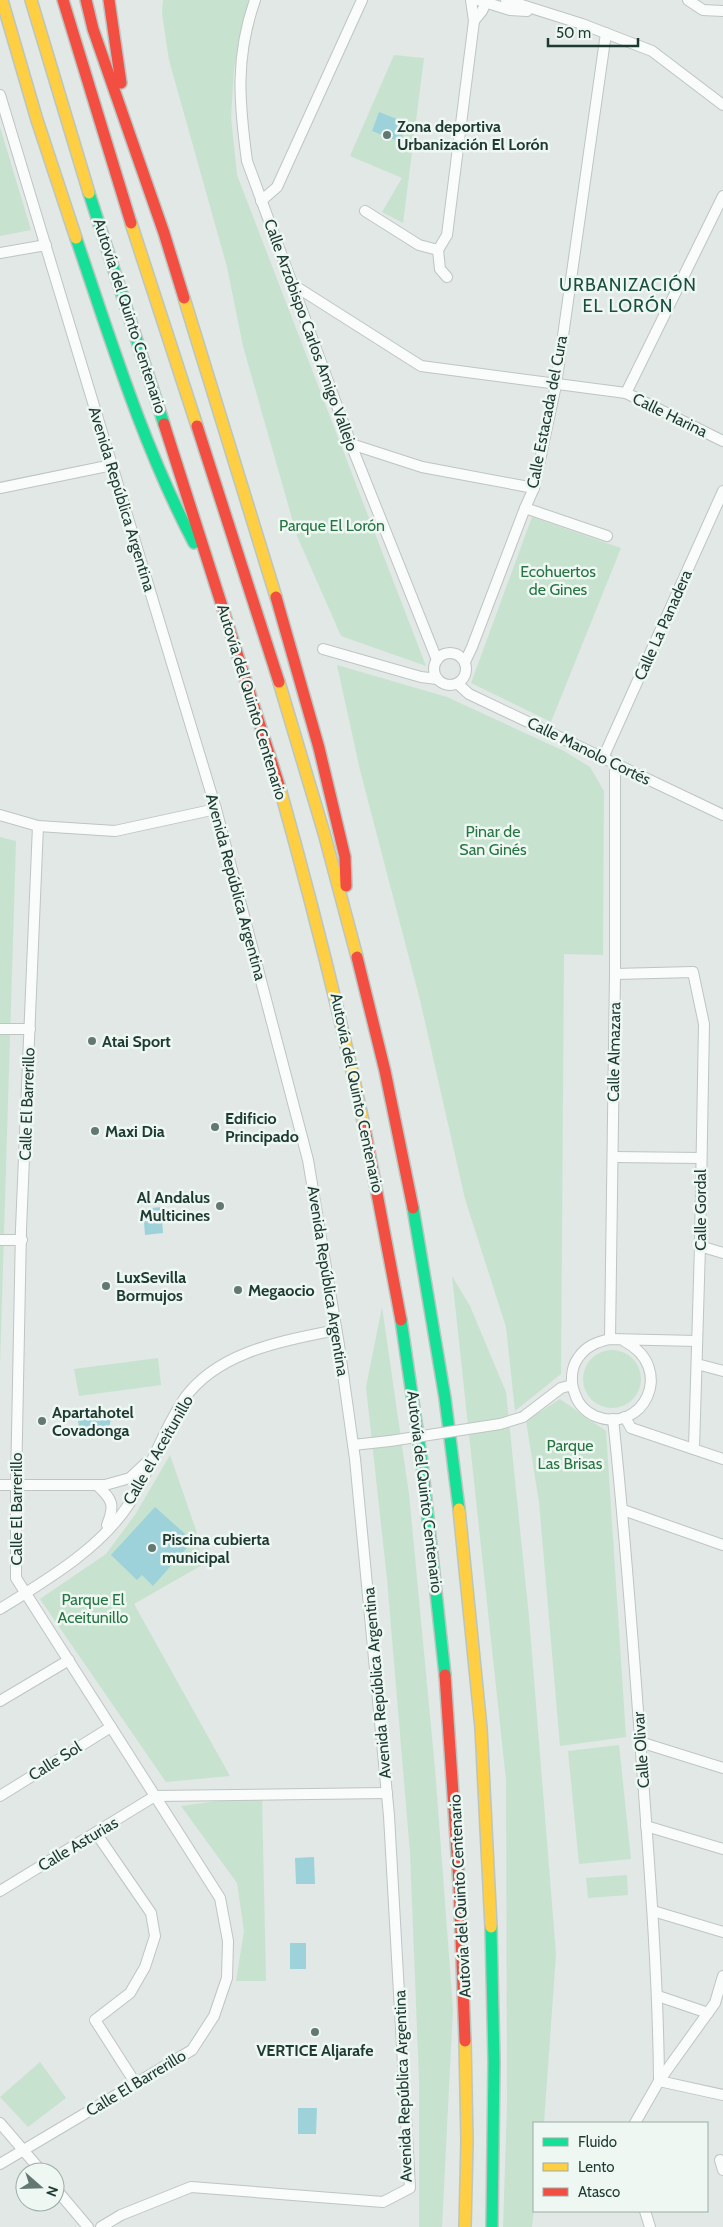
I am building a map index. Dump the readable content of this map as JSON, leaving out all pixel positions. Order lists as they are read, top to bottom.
{
  "streets": {
    "highway": ["Autovía del Quinto Centenario"],
    "street": [
      "Calle Arzobispo Carlos Amigo Vallejo",
      "Calle Estacada del Cura",
      "Calle Harina",
      "Avenida República Argentina",
      "Calle La Panadera",
      "Calle Manolo Cortés",
      "Calle Almazara",
      "Calle El Barrerillo",
      "Calle Gordal",
      "Calle el Aceitunillo",
      "Calle Olivar",
      "Calle Sol",
      "Calle Asturias"
    ]
  },
  "crossings": [
    ["Calle Arzobispo Carlos Amigo Vallejo", "Calle Estacada del Cura"],
    ["Calle Arzobispo Carlos Amigo Vallejo", "Calle Harina"],
    ["Calle Arzobispo Carlos Amigo Vallejo", "Calle Manolo Cortés"],
    ["Calle Estacada del Cura", "Calle Harina"],
    ["Calle Estacada del Cura", "Calle Manolo Cortés"],
    ["Avenida República Argentina", "Calle el Aceitunillo"],
    ["Calle La Panadera", "Calle Manolo Cortés"],
    ["Calle Manolo Cortés", "Calle Almazara"],
    ["Calle Almazara", "Calle Gordal"],
    ["Calle Almazara", "Calle Olivar"],
    ["Calle El Barrerillo", "Calle el Aceitunillo"],
    ["Calle El Barrerillo", "Calle Sol"],
    ["Calle El Barrerillo", "Calle Asturias"]
  ],
  "districts": ["URBANIZACIÓN EL LORÓN"],
  "parks": [
    "Parque El Lorón",
    "Ecohuertos de Gines",
    "Pinar de San Ginés",
    "Parque Las Brisas",
    "Parque El Aceitunillo"
  ],
  "places": [
    "Zona deportiva Urbanización El Lorón",
    "Atai Sport",
    "Edificio Principado",
    "Maxi Dia",
    "Al Andalus Multicines",
    "LuxSevilla Bormujos",
    "Megaocio",
    "Apartahotel Covadonga",
    "Piscina cubierta municipal",
    "VERTICE Aljarafe"
  ],
  "legend": ["Fluido", "Lento", "Atasco"],
  "scale_bar": "50 m",
  "north": "right"
}
